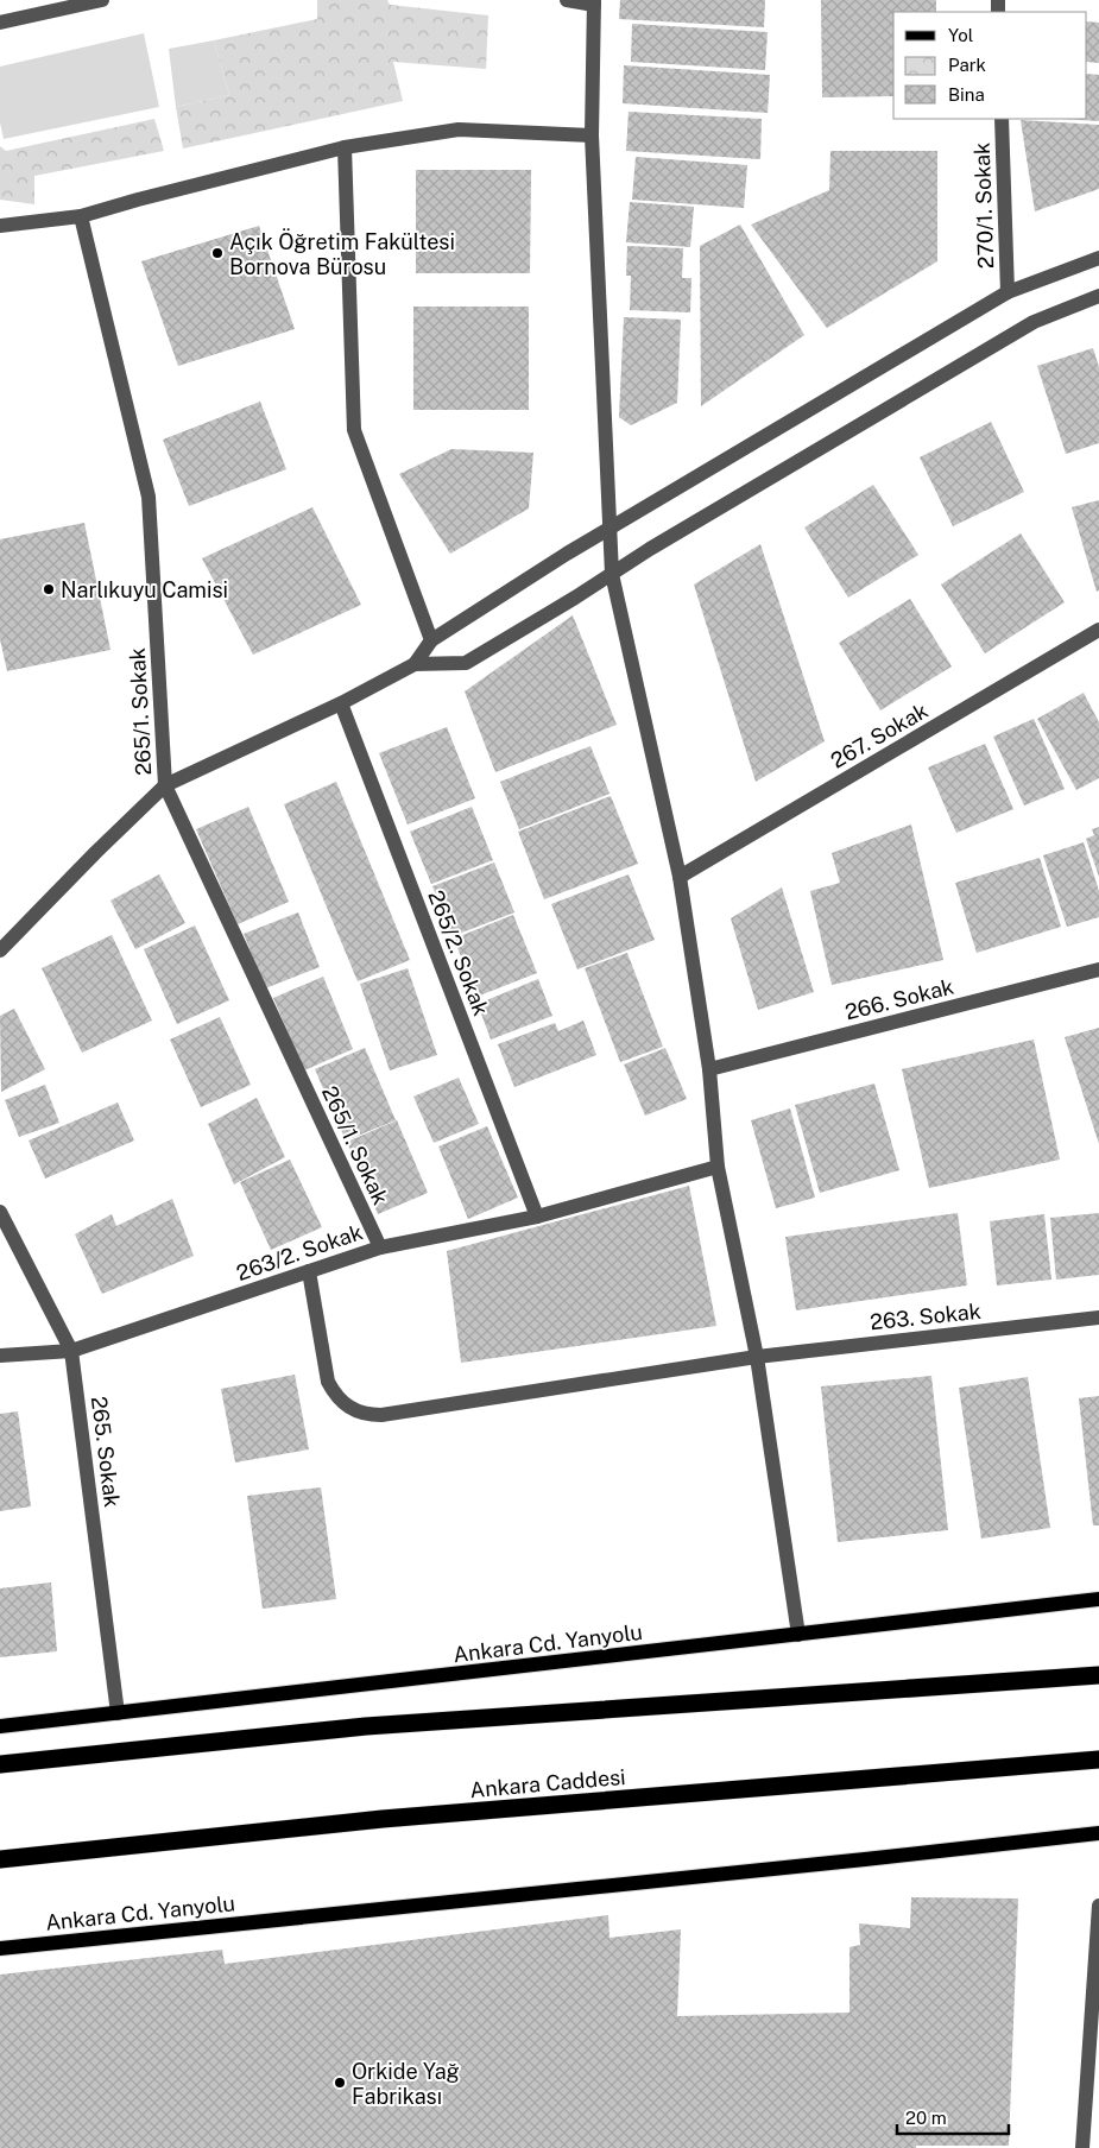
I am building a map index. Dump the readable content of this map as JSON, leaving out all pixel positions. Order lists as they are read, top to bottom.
{
  "streets": {
    "highway": ["Ankara Caddesi"],
    "main road": ["Ankara Cd. Yanyolu"],
    "street": [
      "270/1. Sokak",
      "265/1. Sokak",
      "267. Sokak",
      "265/2. Sokak",
      "266. Sokak",
      "263/2. Sokak",
      "263. Sokak",
      "265. Sokak"
    ]
  },
  "crossings": [
    ["265/1. Sokak", "263/2. Sokak"],
    ["265/2. Sokak", "263/2. Sokak"],
    ["263/2. Sokak", "263. Sokak"],
    ["263/2. Sokak", "265. Sokak"],
    ["265. Sokak", "Ankara Cd. Yanyolu"]
  ],
  "places": ["Açık Öğretim Fakültesi Bornova Bürosu", "Narlıkuyu Camisi", "Orkide Yağ Fabrikası"],
  "legend": ["Yol", "Park", "Bina"],
  "scale_bar": "20 m"
}
